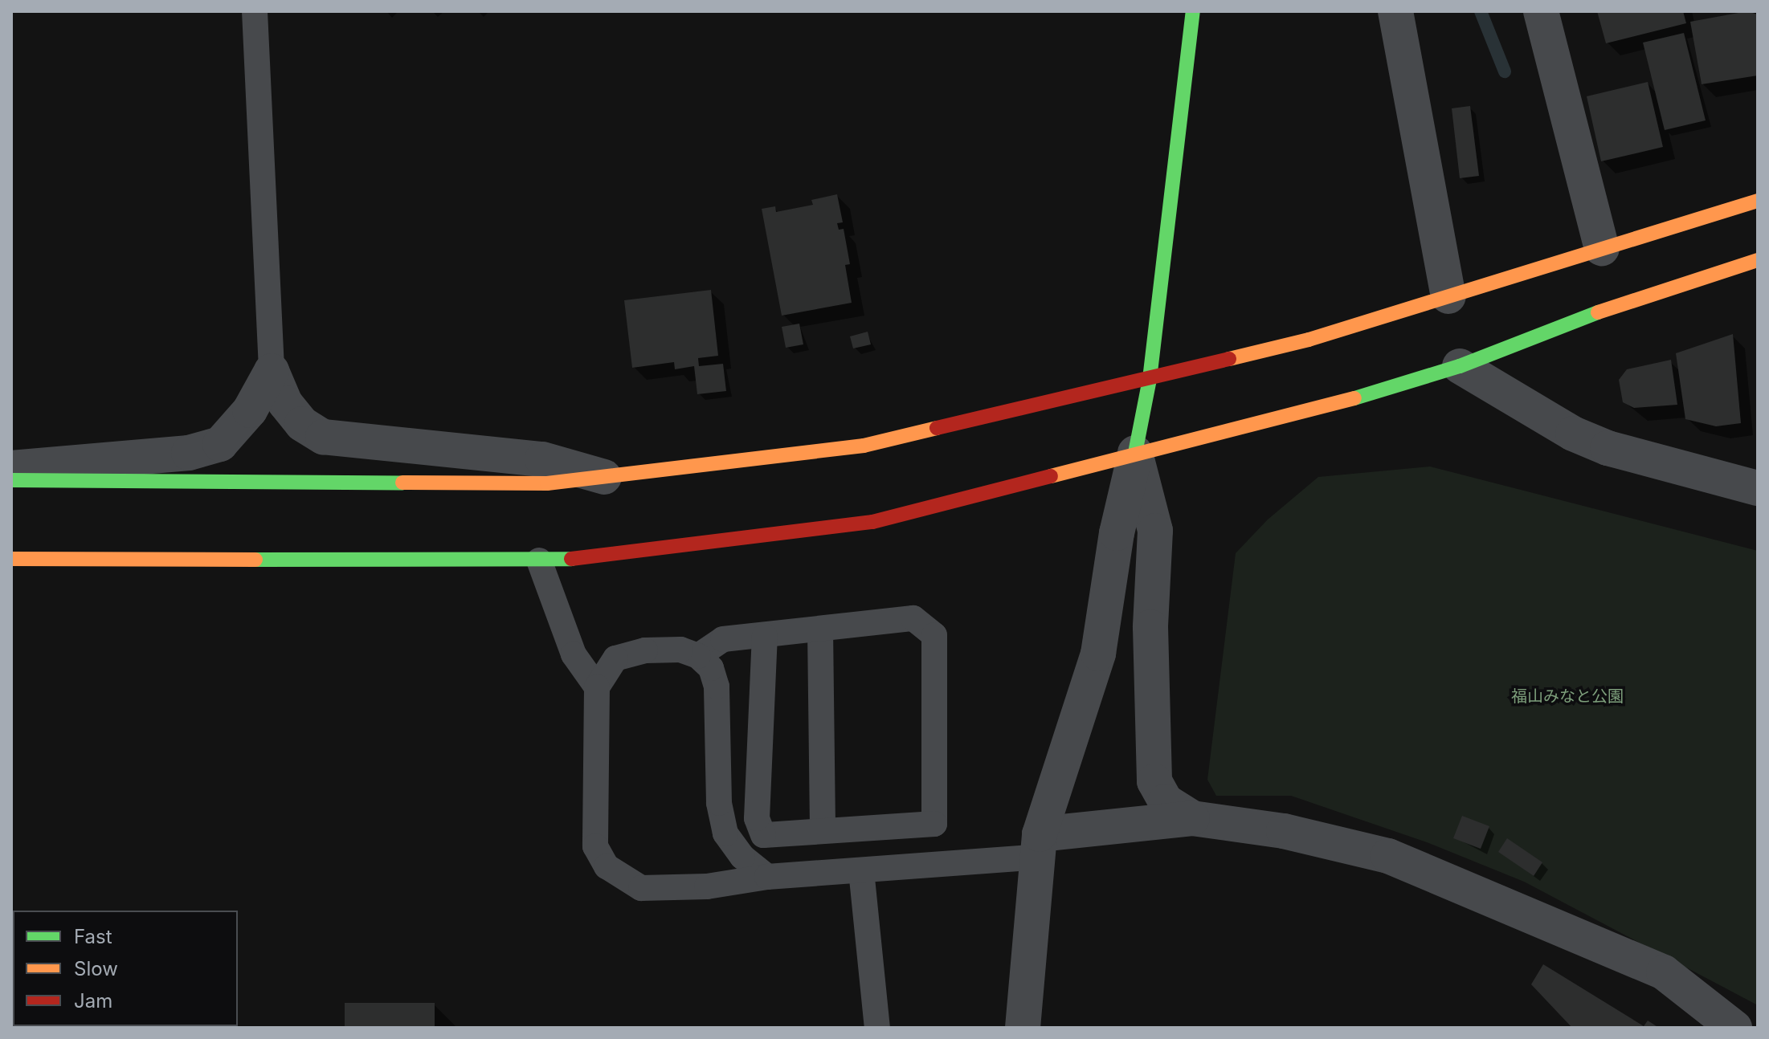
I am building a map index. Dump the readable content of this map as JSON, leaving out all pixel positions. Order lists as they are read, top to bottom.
{
  "parks": ["福山みなと公園"],
  "legend": ["Fast", "Slow", "Jam"]
}
